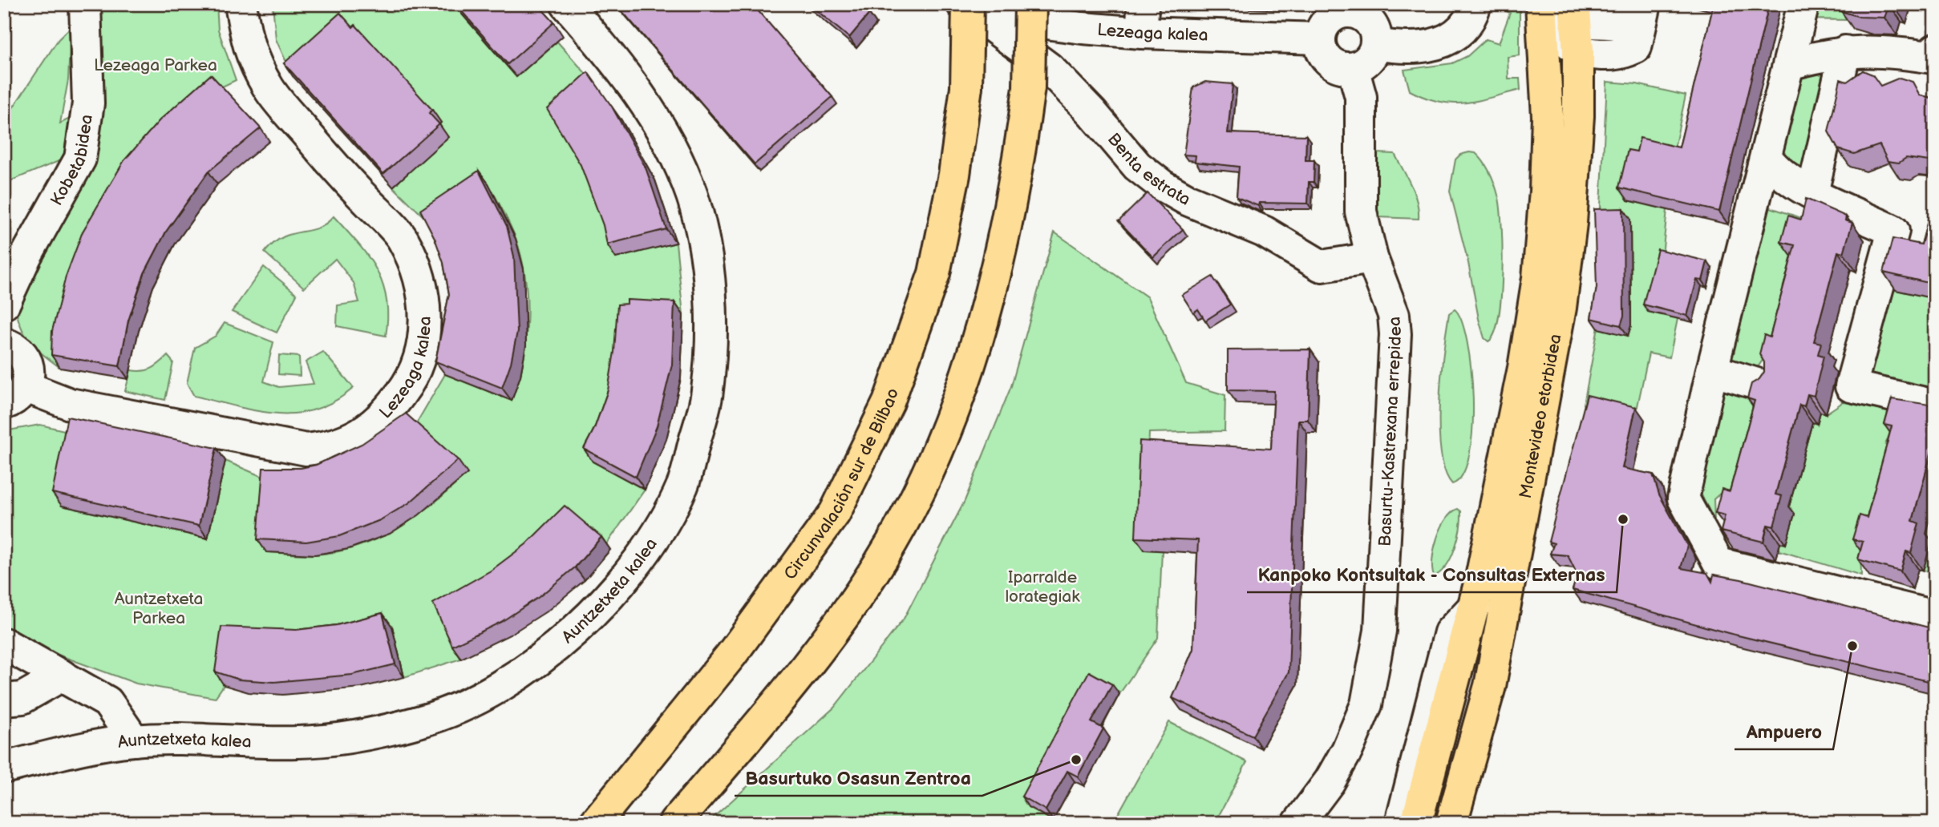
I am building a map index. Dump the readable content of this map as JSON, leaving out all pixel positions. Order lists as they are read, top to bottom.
{
  "streets": {
    "main road": ["Montevideo etorbidea", "Circunvalación sur de Bilbao"],
    "street": [
      "Lezeaga kalea",
      "Kobetabidea",
      "Benta estrata",
      "Basurtu-Kastrexana errepidea",
      "Auntzetxeta kalea"
    ]
  },
  "crossings": [
    ["Lezeaga kalea", "Basurtu-Kastrexana errepidea"],
    ["Benta estrata", "Basurtu-Kastrexana errepidea"]
  ],
  "parks": ["Lezeaga Parkea", "Iparralde lorategiak", "Auntzetxeta Parkea"],
  "places": ["Kanpoko Kontsultak - Consultas Externas", "Ampuero", "Basurtuko Osasun Zentroa"]
}
